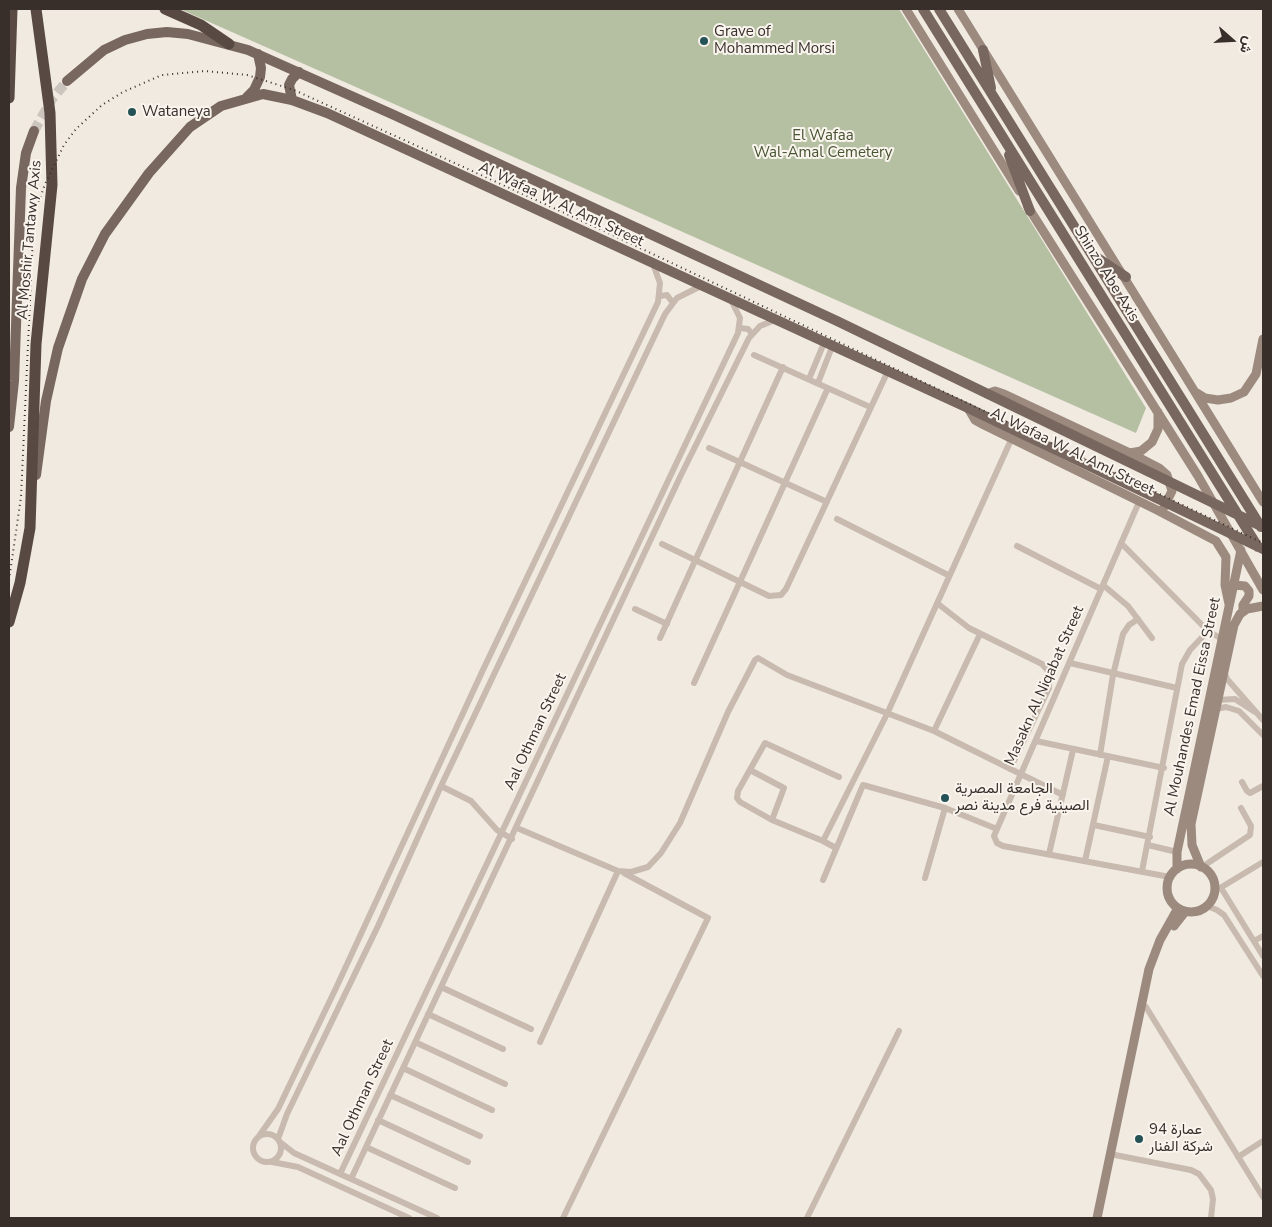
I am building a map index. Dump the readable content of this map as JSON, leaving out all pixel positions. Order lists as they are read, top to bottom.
{
  "streets": {
    "highway": ["Al Moshir Tantawy Axis"],
    "main road": ["Al Wafaa W Al Aml Street", "Shinzo Abe Axis"],
    "street": ["Masakn Al Niqabat Street", "Al Mouhandes Emad Eissa Street", "Aal Othman Street"]
  },
  "crossings": [
    ["Al Wafaa W Al Aml Street", "Al Moshir Tantawy Axis"],
    ["Al Wafaa W Al Aml Street", "Masakn Al Niqabat Street"],
    ["Al Wafaa W Al Aml Street", "Al Mouhandes Emad Eissa Street"]
  ],
  "parks": ["El Wafaa Wal-Amal Cemetery"],
  "places": [
    "Grave of Mohammed Morsi",
    "Wataneya",
    "الجامعة المصرية الصينية فرع مدينة نصر",
    "عمارة 94 شركة الفنار"
  ],
  "north": "right"
}
